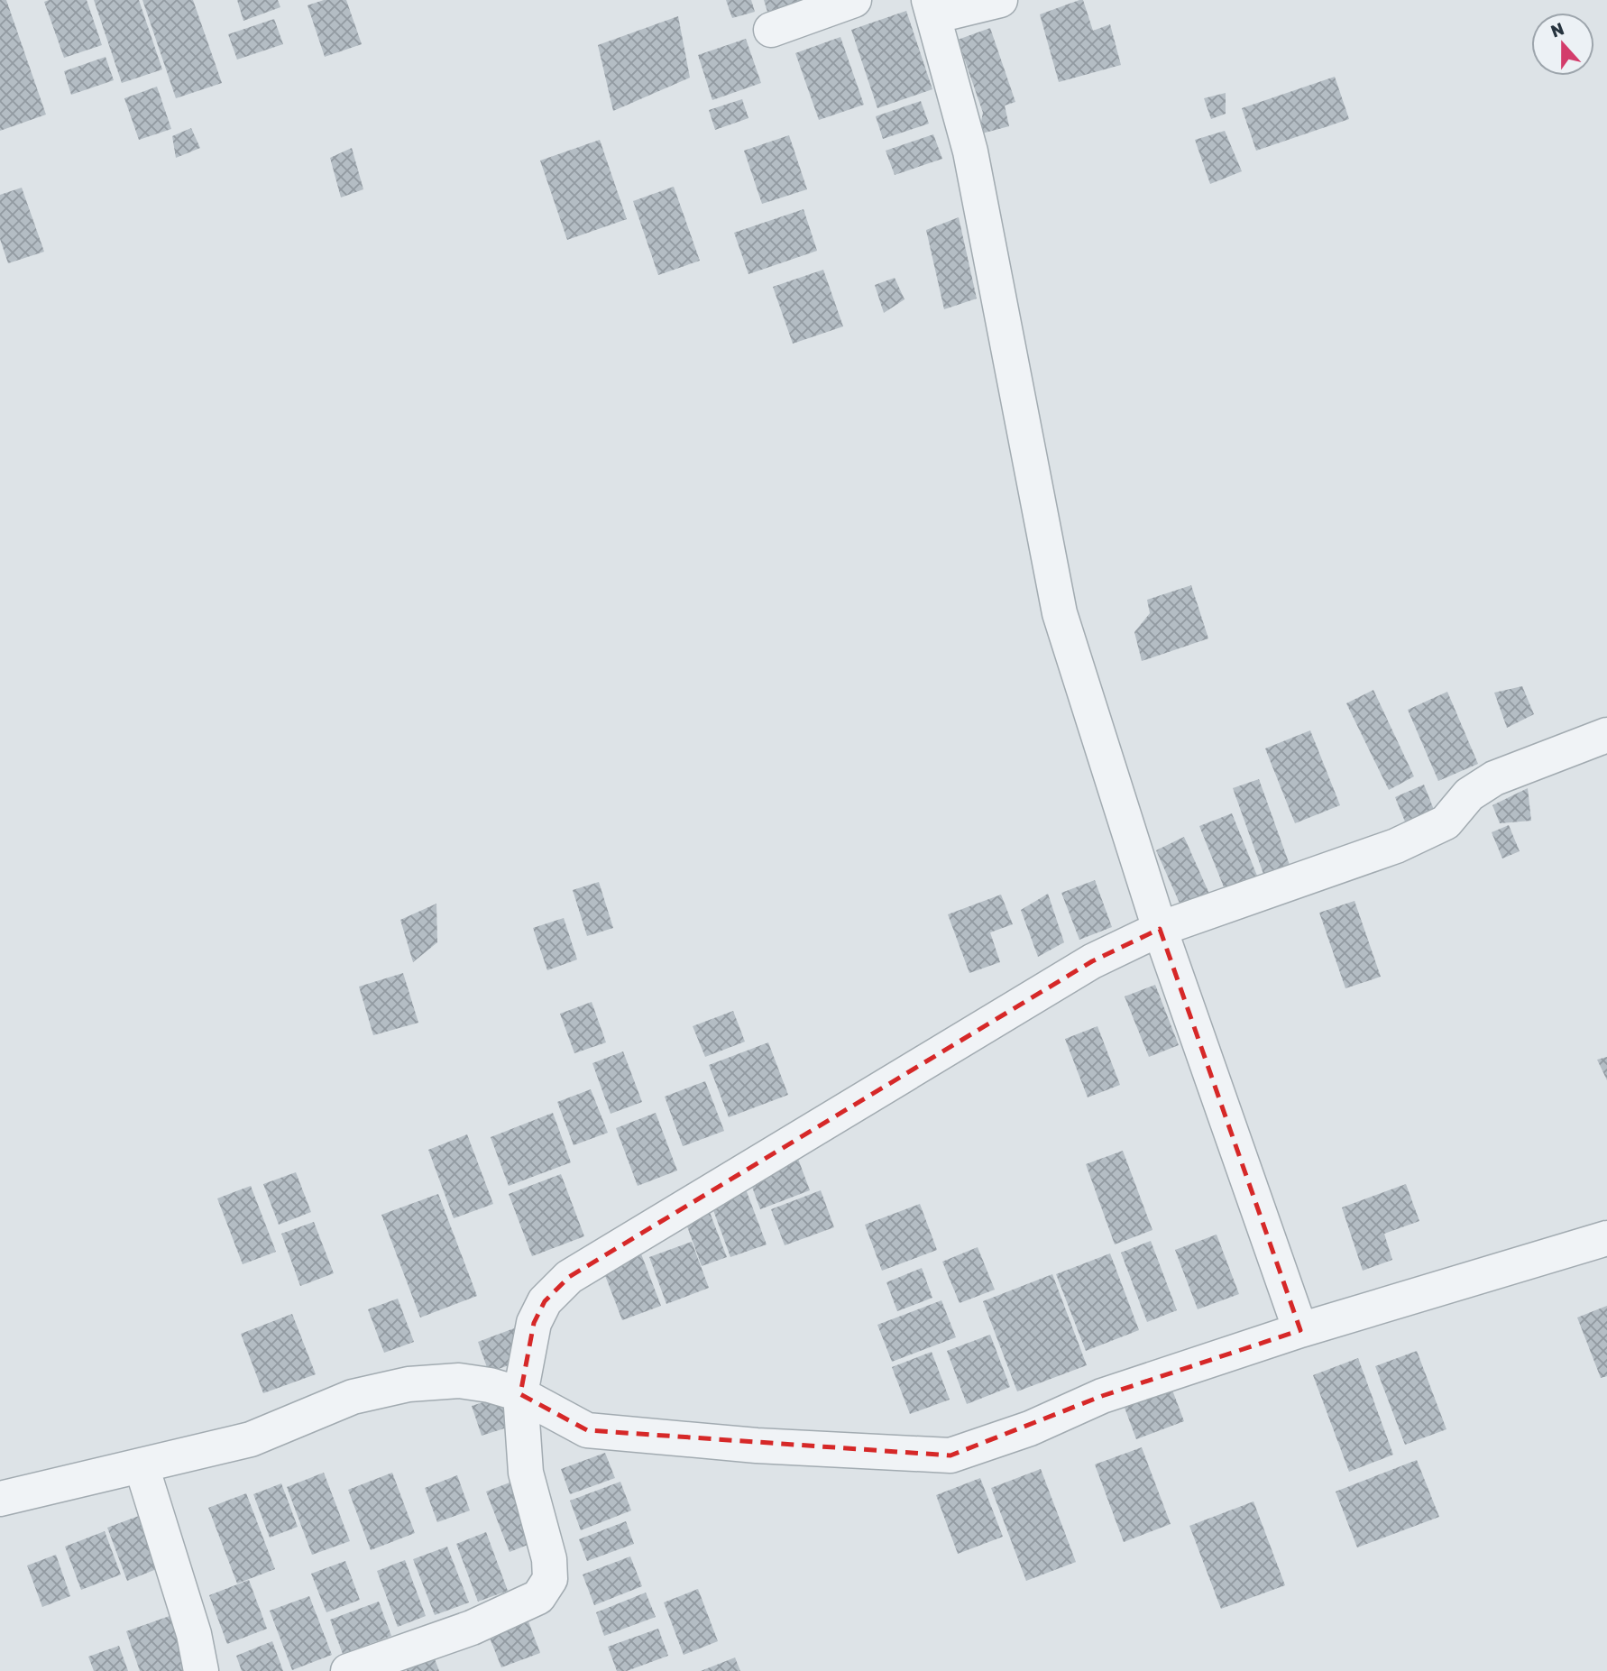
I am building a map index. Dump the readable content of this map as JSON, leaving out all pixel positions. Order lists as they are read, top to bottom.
{
  "north": "top"
}
